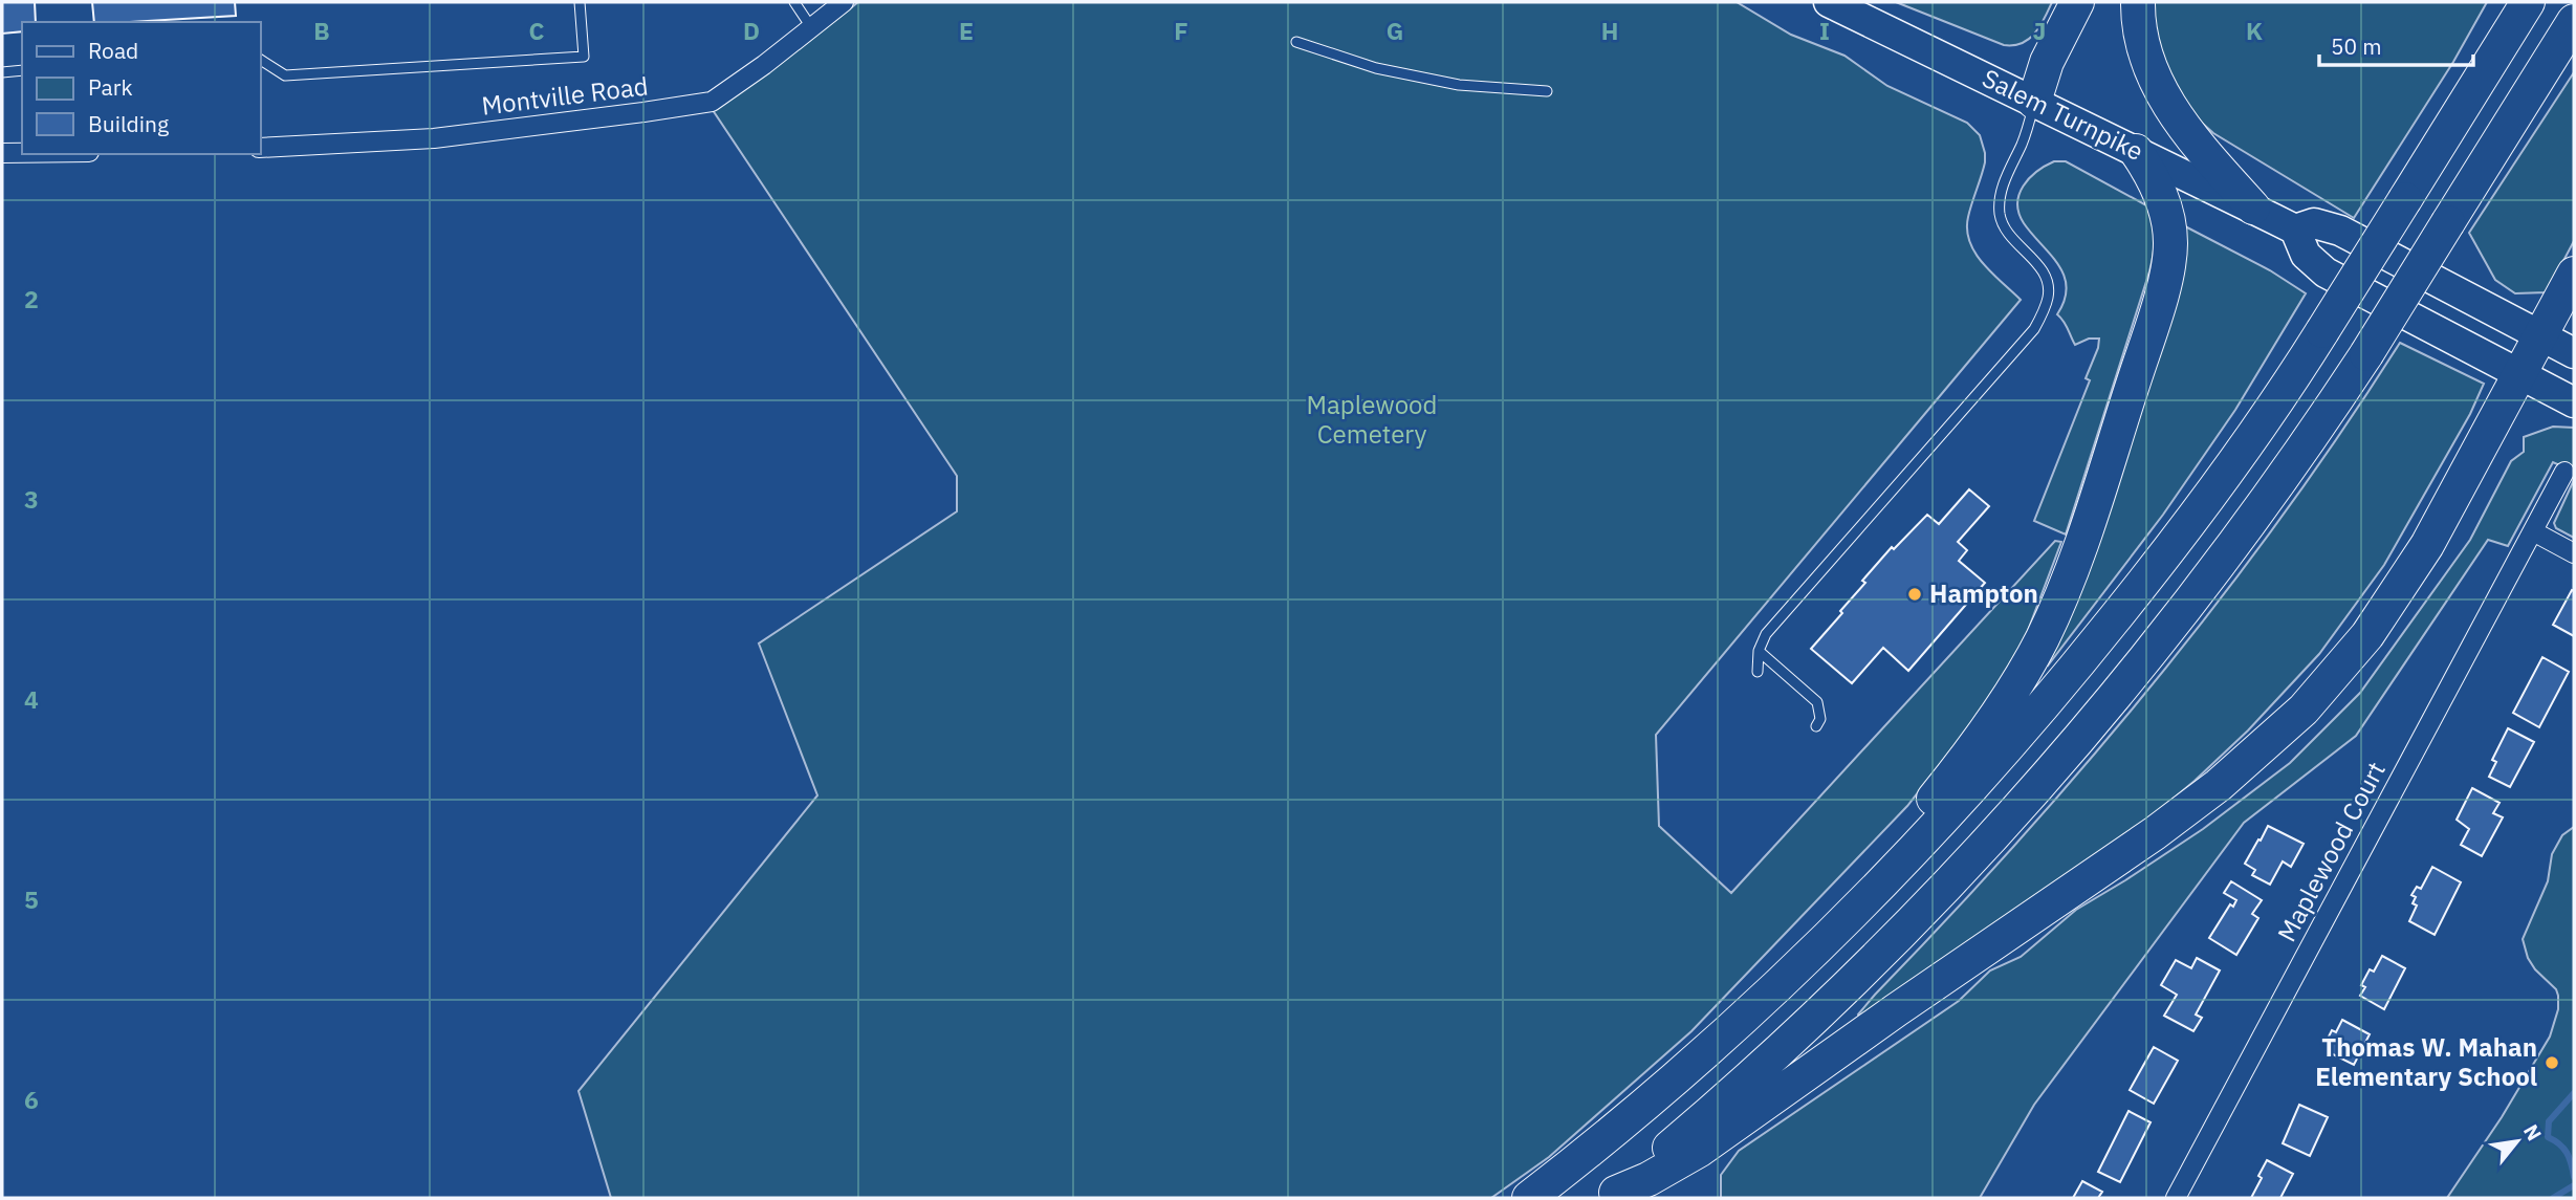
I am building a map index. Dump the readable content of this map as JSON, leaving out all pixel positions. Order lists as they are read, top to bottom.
{
  "streets": {
    "main road": ["Salem Turnpike"],
    "street": ["Montville Road", "Maplewood Court"]
  },
  "parks": ["Maplewood Cemetery"],
  "places": ["Hampton", "Thomas W. Mahan Elementary School"],
  "legend": ["Road", "Park", "Building"],
  "scale_bar": "50 m",
  "north": "top right",
  "grid": {
    "columns": [
      "B",
      "C",
      "D",
      "E",
      "F",
      "G",
      "H",
      "I",
      "J",
      "K"
    ],
    "rows": [
      "2",
      "3",
      "4",
      "5",
      "6"
    ]
  }
}
